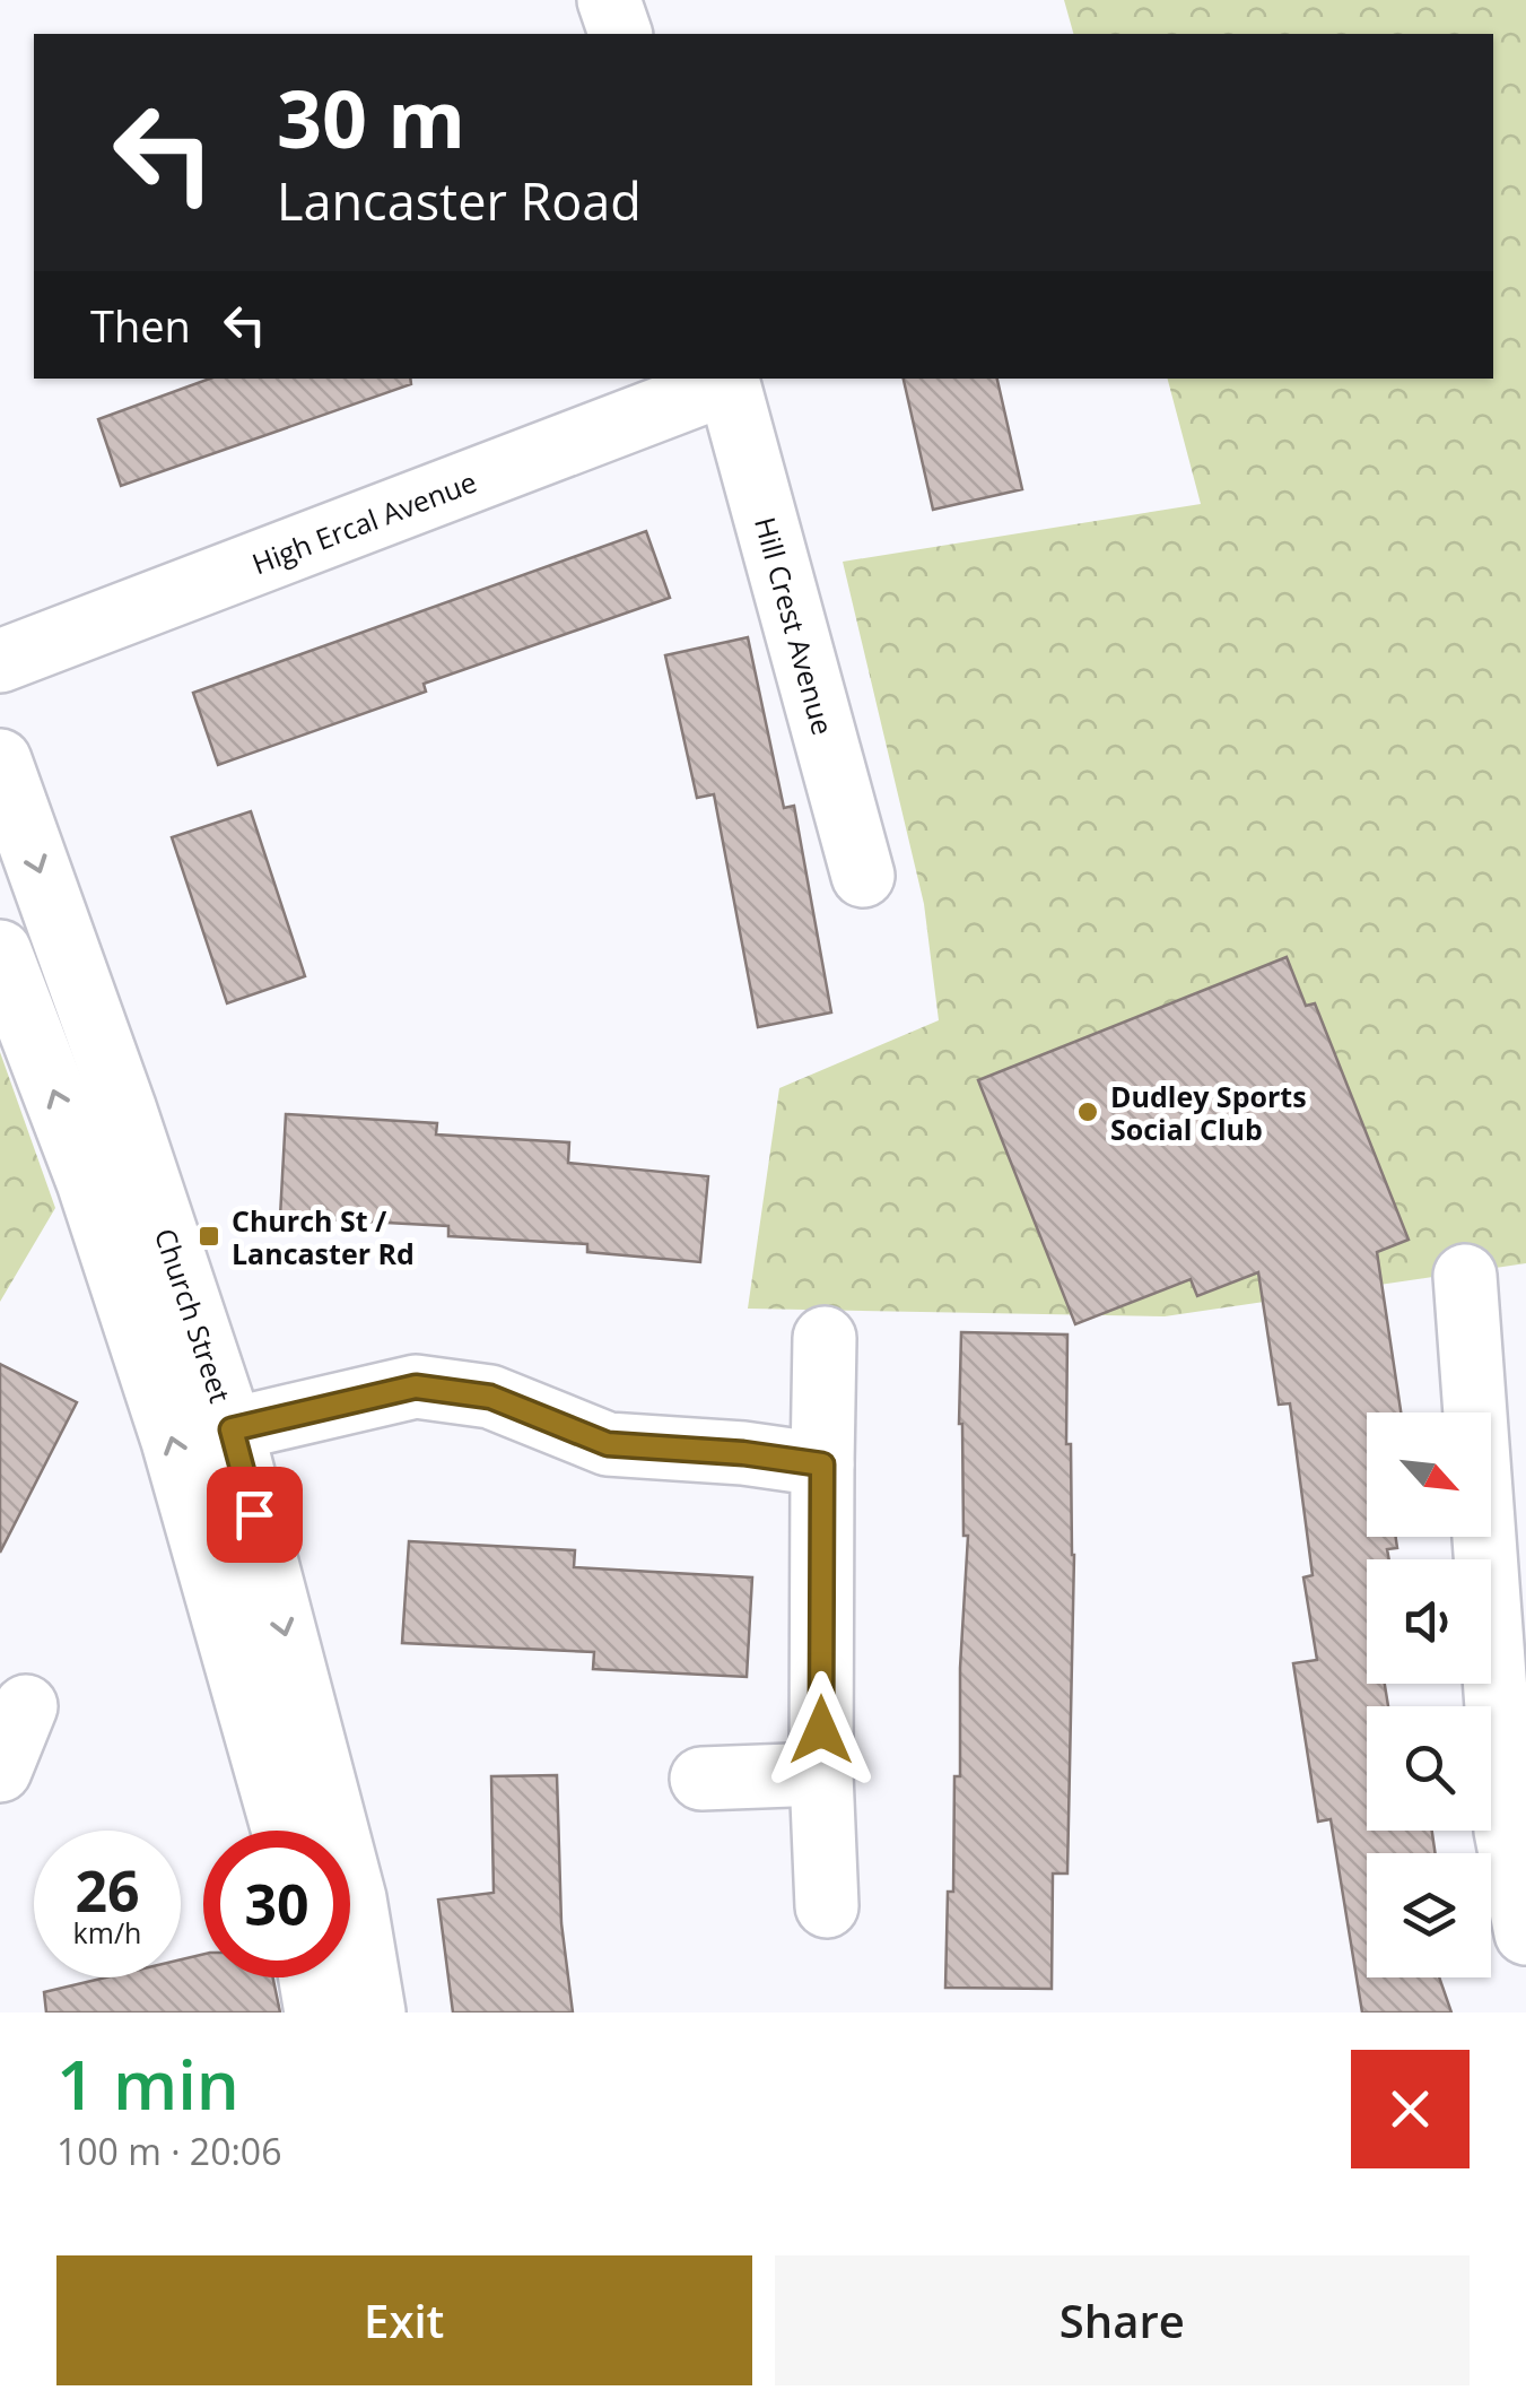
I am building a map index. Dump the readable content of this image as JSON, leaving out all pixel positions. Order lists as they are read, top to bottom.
{
  "streets": {
    "street": ["High Ercal Avenue", "Hill Crest Avenue", "Church Street"]
  },
  "crossings": [
    ["High Ercal Avenue", "Hill Crest Avenue"]
  ],
  "places": {
    "other": ["Dudley Sports Social Club"],
    "transit": ["Church St / Lancaster Rd"]
  },
  "north": "bottom right",
  "page": {
    "turn": ["30 m", "Lancaster Road"],
    "then": "Then",
    "speed": "26 km/h",
    "limit": "30",
    "heading": ["1 min", "100 m · 20:06"],
    "buttons": ["Exit", "Share"]
  }
}
